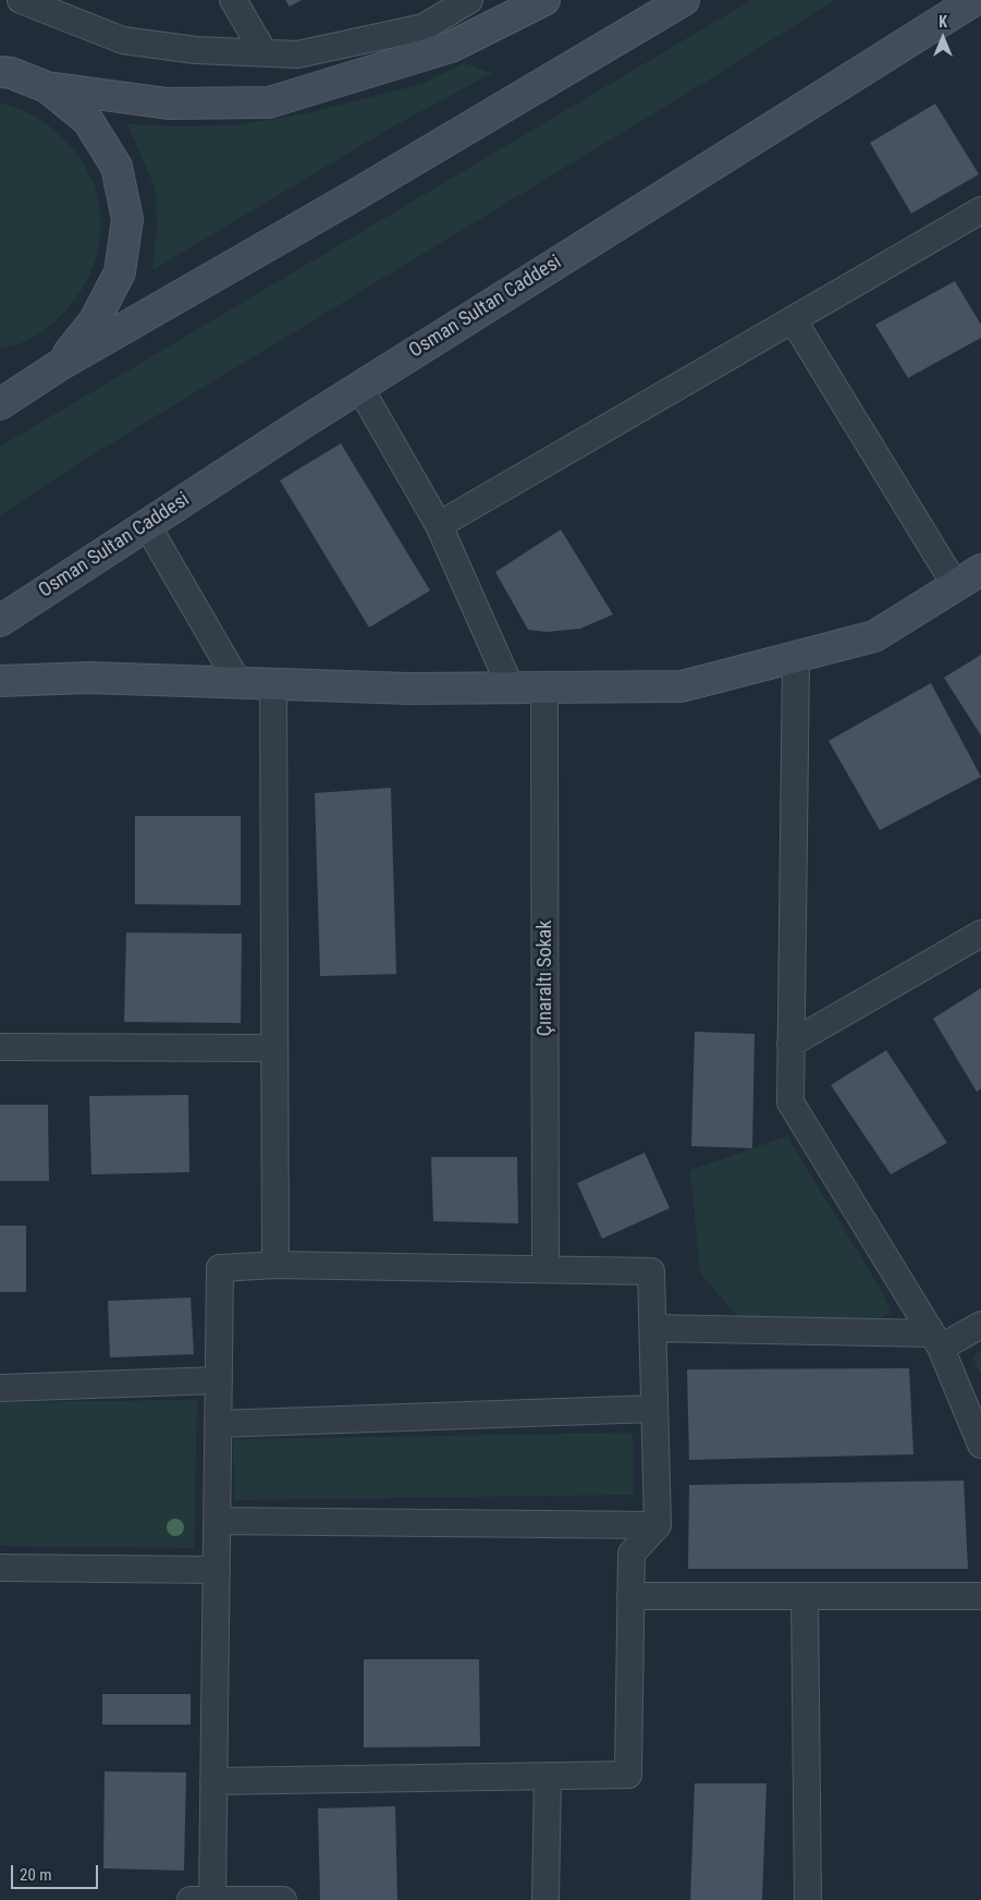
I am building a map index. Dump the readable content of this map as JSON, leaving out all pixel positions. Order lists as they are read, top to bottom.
{
  "streets": {
    "street": ["Osman Sultan Caddesi", "Çınaraltı Sokak"]
  },
  "scale_bar": "20 m",
  "north": "top"
}
